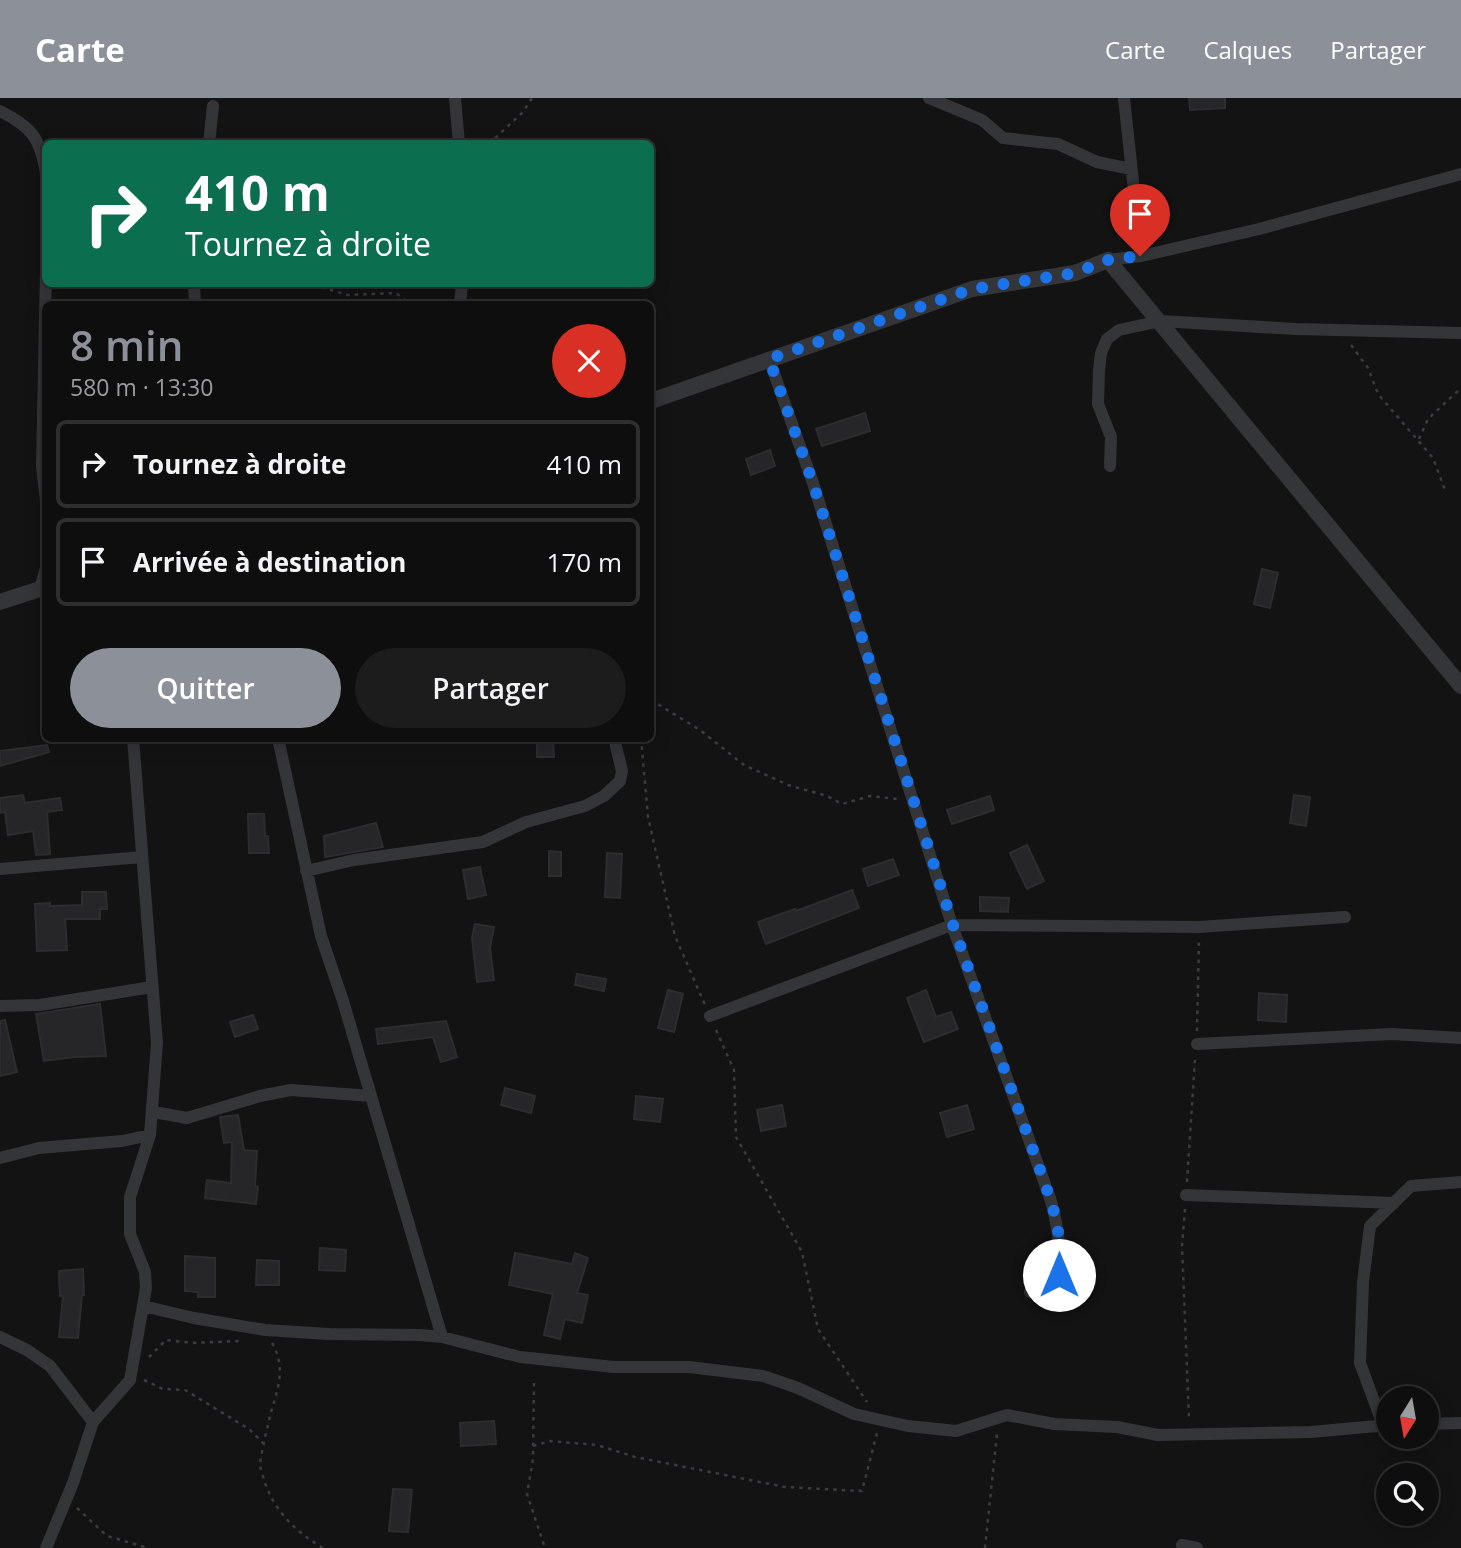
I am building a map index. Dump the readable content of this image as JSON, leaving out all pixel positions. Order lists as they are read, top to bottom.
{
  "north": "bottom",
  "page": {
    "header": "Carte",
    "nav": ["Carte", "Calques", "Partager"],
    "turn": ["410 m", "Tournez à droite"],
    "heading": ["8 min", "580 m · 13:30"],
    "list": [
      {
        "name": "Tournez à droite",
        "value": "410 m"
      },
      {
        "name": "Arrivée à destination",
        "value": "170 m"
      }
    ],
    "buttons": ["Quitter", "Partager"]
  }
}
